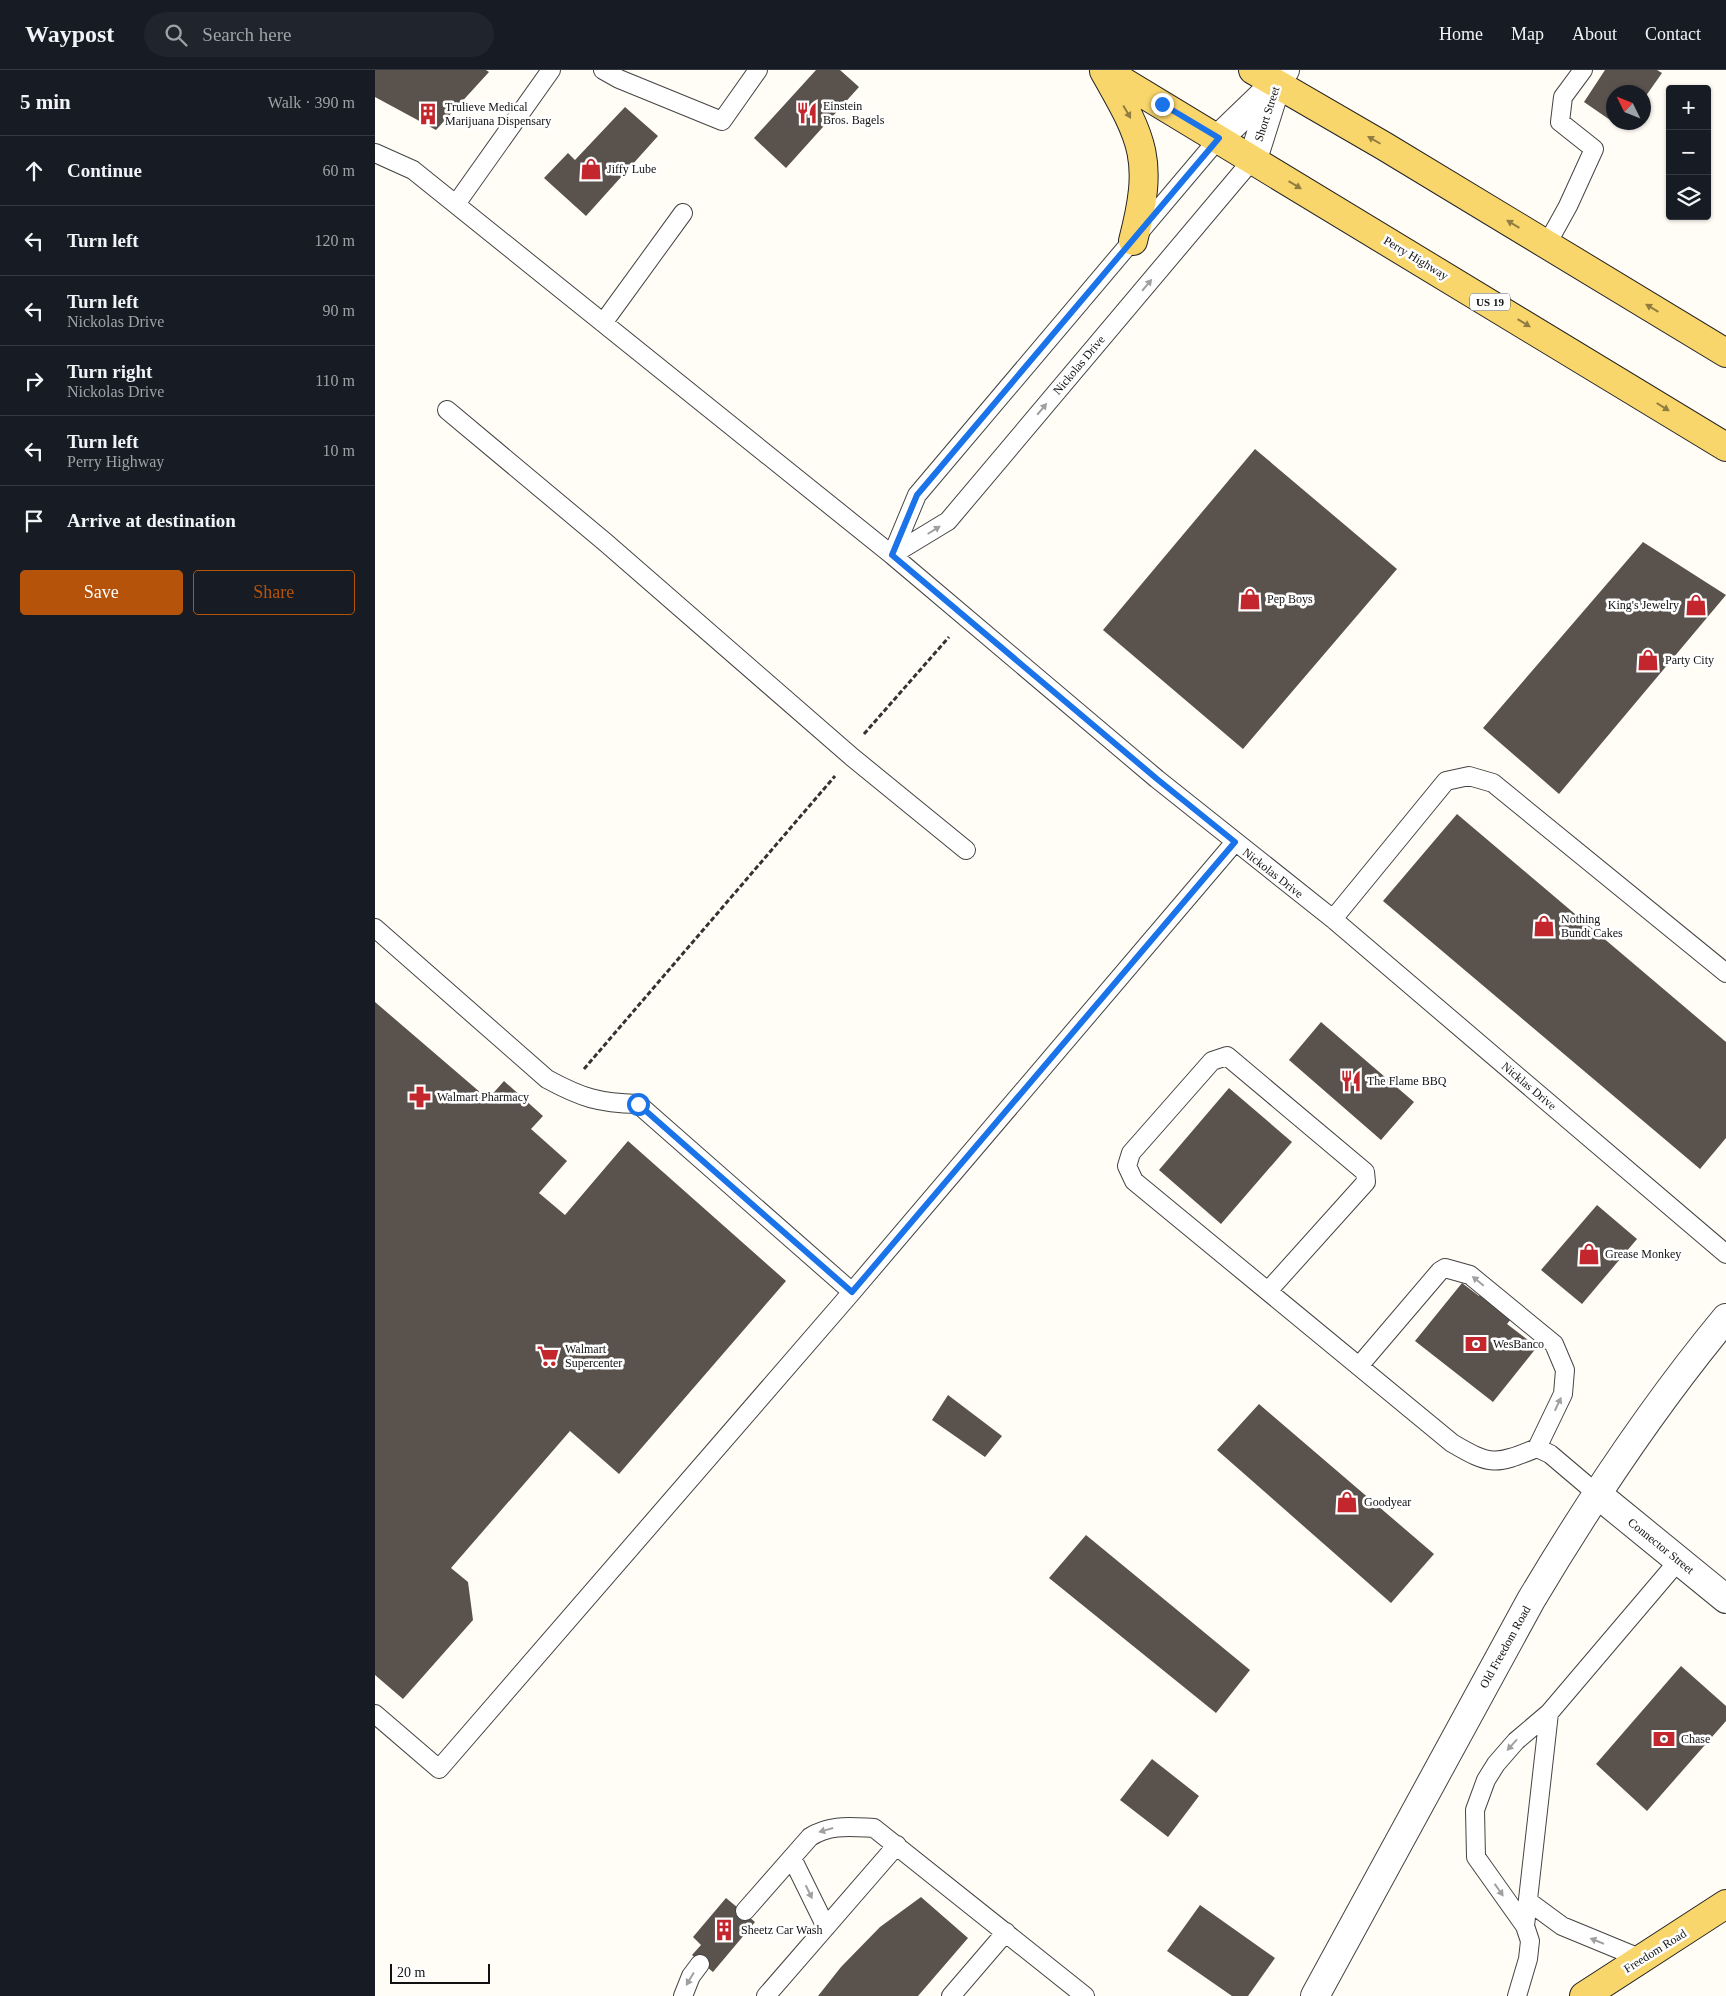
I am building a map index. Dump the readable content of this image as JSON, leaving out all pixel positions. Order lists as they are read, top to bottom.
{
  "streets": {
    "main road": ["Perry Highway", "US 19", "Freedom Road"],
    "street": ["Short Street", "Connector Street", "Old Freedom Road"],
    "lane": ["Nickolas Drive", "Nicklas Drive"]
  },
  "crossings": [
    ["Short Street", "Perry Highway"],
    ["Short Street", "Nickolas Drive"],
    ["Perry Highway", "Nickolas Drive"],
    ["Nickolas Drive", "Nicklas Drive"],
    ["Connector Street", "Old Freedom Road"]
  ],
  "places": {
    "restaurant": ["Einstein Bros. Bagels", "The Flame BBQ"],
    "building": ["Trulieve Medical Marijuana Dispensary", "Sheetz Car Wash"],
    "shop": [
      "Jiffy Lube",
      "Pep Boys",
      "King's Jewelry",
      "Party City",
      "Nothing Bundt Cakes",
      "Grease Monkey",
      "Goodyear"
    ],
    "pharmacy": ["Walmart Pharmacy"],
    "bank": ["WesBanco", "Chase"],
    "supermarket": ["Walmart Supercenter"]
  },
  "scale_bar": "20 m",
  "north": "top left",
  "page": {
    "header": "Waypost",
    "search": "Search here",
    "nav": [
      "Home",
      "Map",
      "About",
      "Contact"
    ],
    "heading": ["5 min", "Walk · 390 m"],
    "map_buttons": ["+", "−"],
    "list": [
      ["Continue", "60 m"],
      ["Turn left", "120 m"],
      ["Turn left", "Nickolas Drive", "90 m"],
      ["Turn right", "Nickolas Drive", "110 m"],
      ["Turn left", "Perry Highway", "10 m"],
      "Arrive at destination"
    ],
    "buttons": ["Save", "Share"],
    "scale": "20 m"
  }
}
